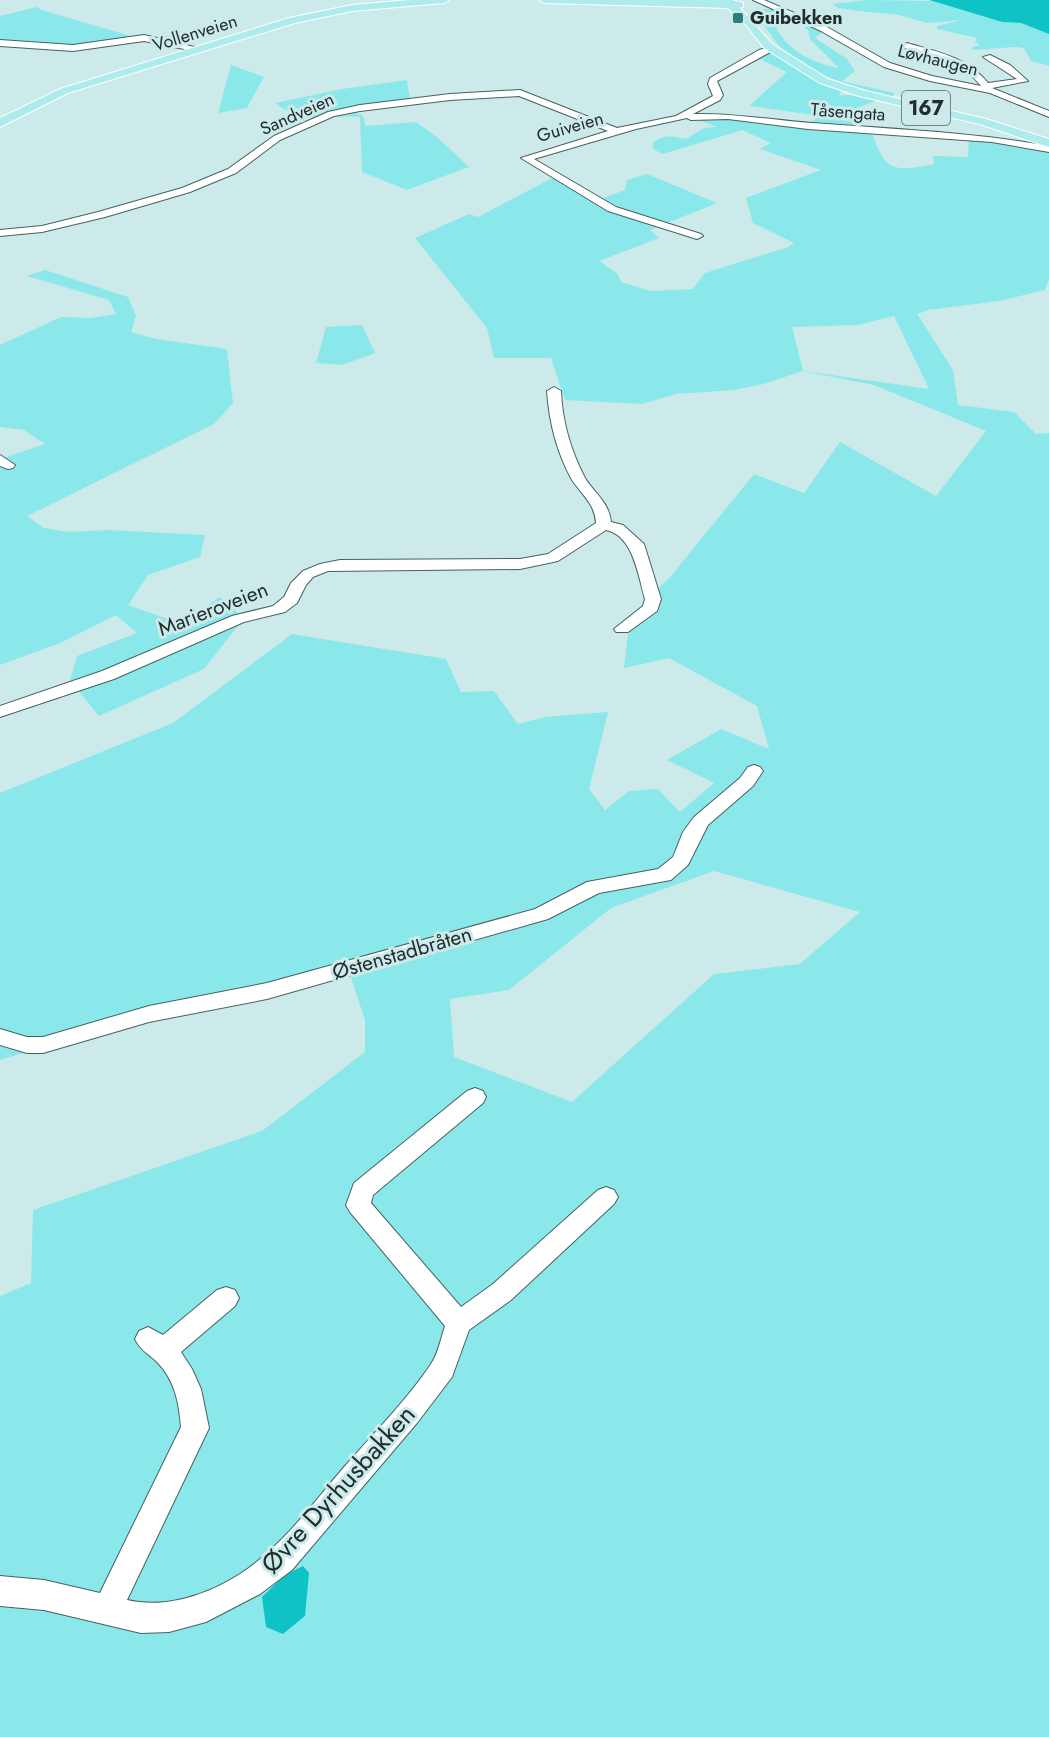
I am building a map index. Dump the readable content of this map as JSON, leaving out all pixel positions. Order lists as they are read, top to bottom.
{
  "streets": {
    "main road": ["Vollenveien", "167"],
    "street": [
      "Løvhaugen",
      "Tåsengata",
      "Sandveien",
      "Guiveien",
      "Marieroveien",
      "Østenstadbråten",
      "Øvre Dyrhusbakken"
    ]
  },
  "crossings": [
    ["167", "Guiveien"],
    ["Tåsengata", "Guiveien"],
    ["Sandveien", "Guiveien"]
  ],
  "places": {
    "transit": ["Guibekken"]
  }
}
